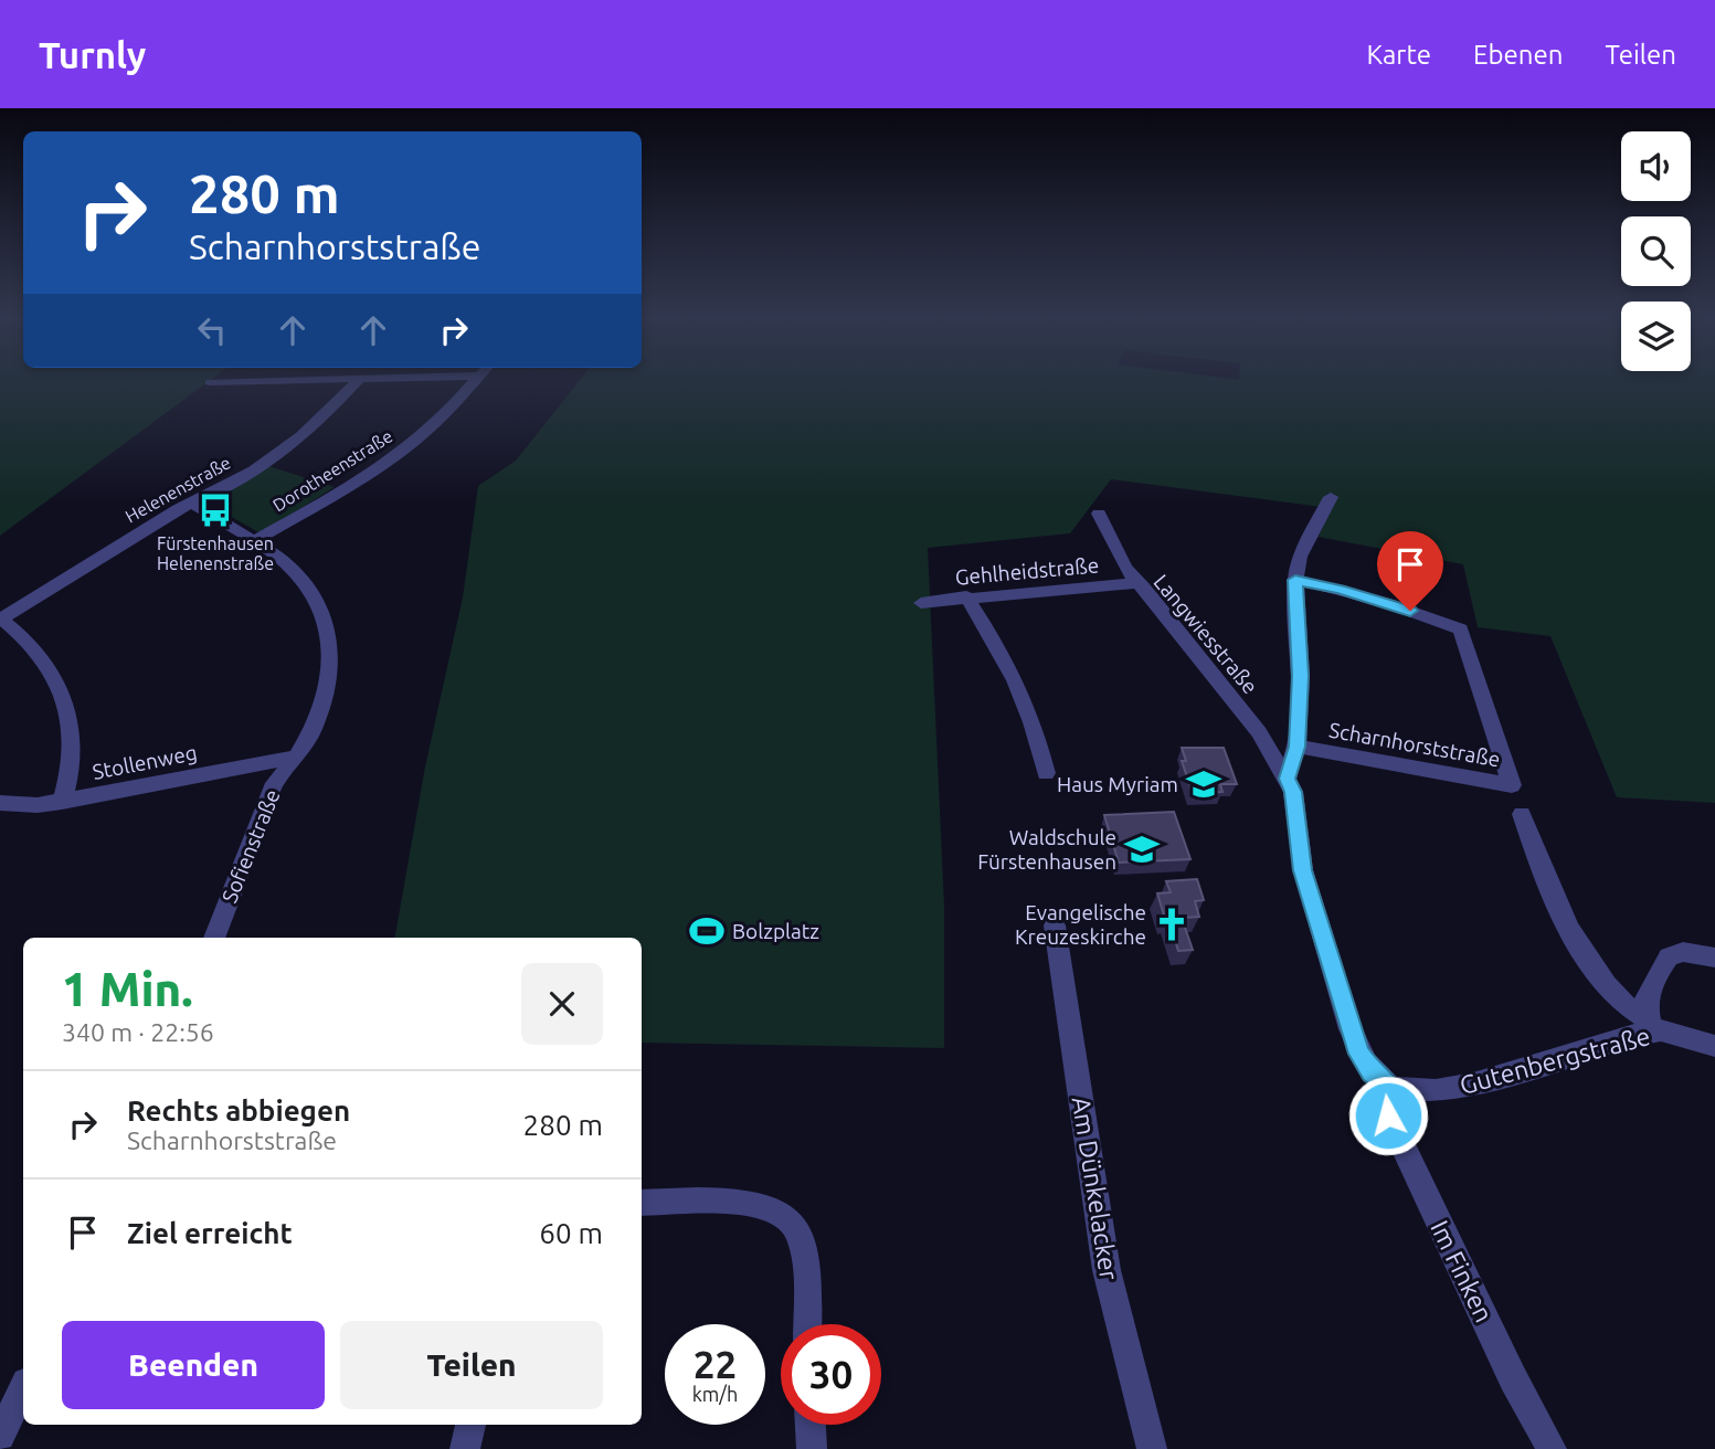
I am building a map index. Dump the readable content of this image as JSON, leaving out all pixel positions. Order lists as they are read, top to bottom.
{
  "streets": {
    "street": [
      "Dorotheenstraße",
      "Helenenstraße",
      "Gehlheidstraße",
      "Langwiesstraße",
      "Scharnhorststraße",
      "Stollenweg",
      "Sofienstraße",
      "Gutenbergstraße",
      "Am Dünkelacker",
      "Im Finken"
    ]
  },
  "crossings": [
    ["Dorotheenstraße", "Sofienstraße"],
    ["Helenenstraße", "Sofienstraße"],
    ["Gehlheidstraße", "Langwiesstraße"],
    ["Stollenweg", "Sofienstraße"],
    ["Gutenbergstraße", "Im Finken"]
  ],
  "places": {
    "bus stop": ["Fürstenhausen Helenenstraße"],
    "school or university": ["Haus Myriam", "Waldschule Fürstenhausen"],
    "church": ["Evangelische Kreuzeskirche"],
    "sports": ["Bolzplatz"]
  },
  "page": {
    "header": "Turnly",
    "nav": ["Karte", "Ebenen", "Teilen"],
    "turn": ["280 m", "Scharnhorststraße"],
    "heading": ["1 Min.", "340 m · 22:56"],
    "list": [
      {
        "name": "Rechts abbiegen",
        "note": "Scharnhorststraße",
        "value": "280 m"
      },
      {
        "name": "Ziel erreicht",
        "value": "60 m"
      }
    ],
    "buttons": ["Beenden", "Teilen"],
    "speed": "22 km/h",
    "limit": "30"
  }
}
